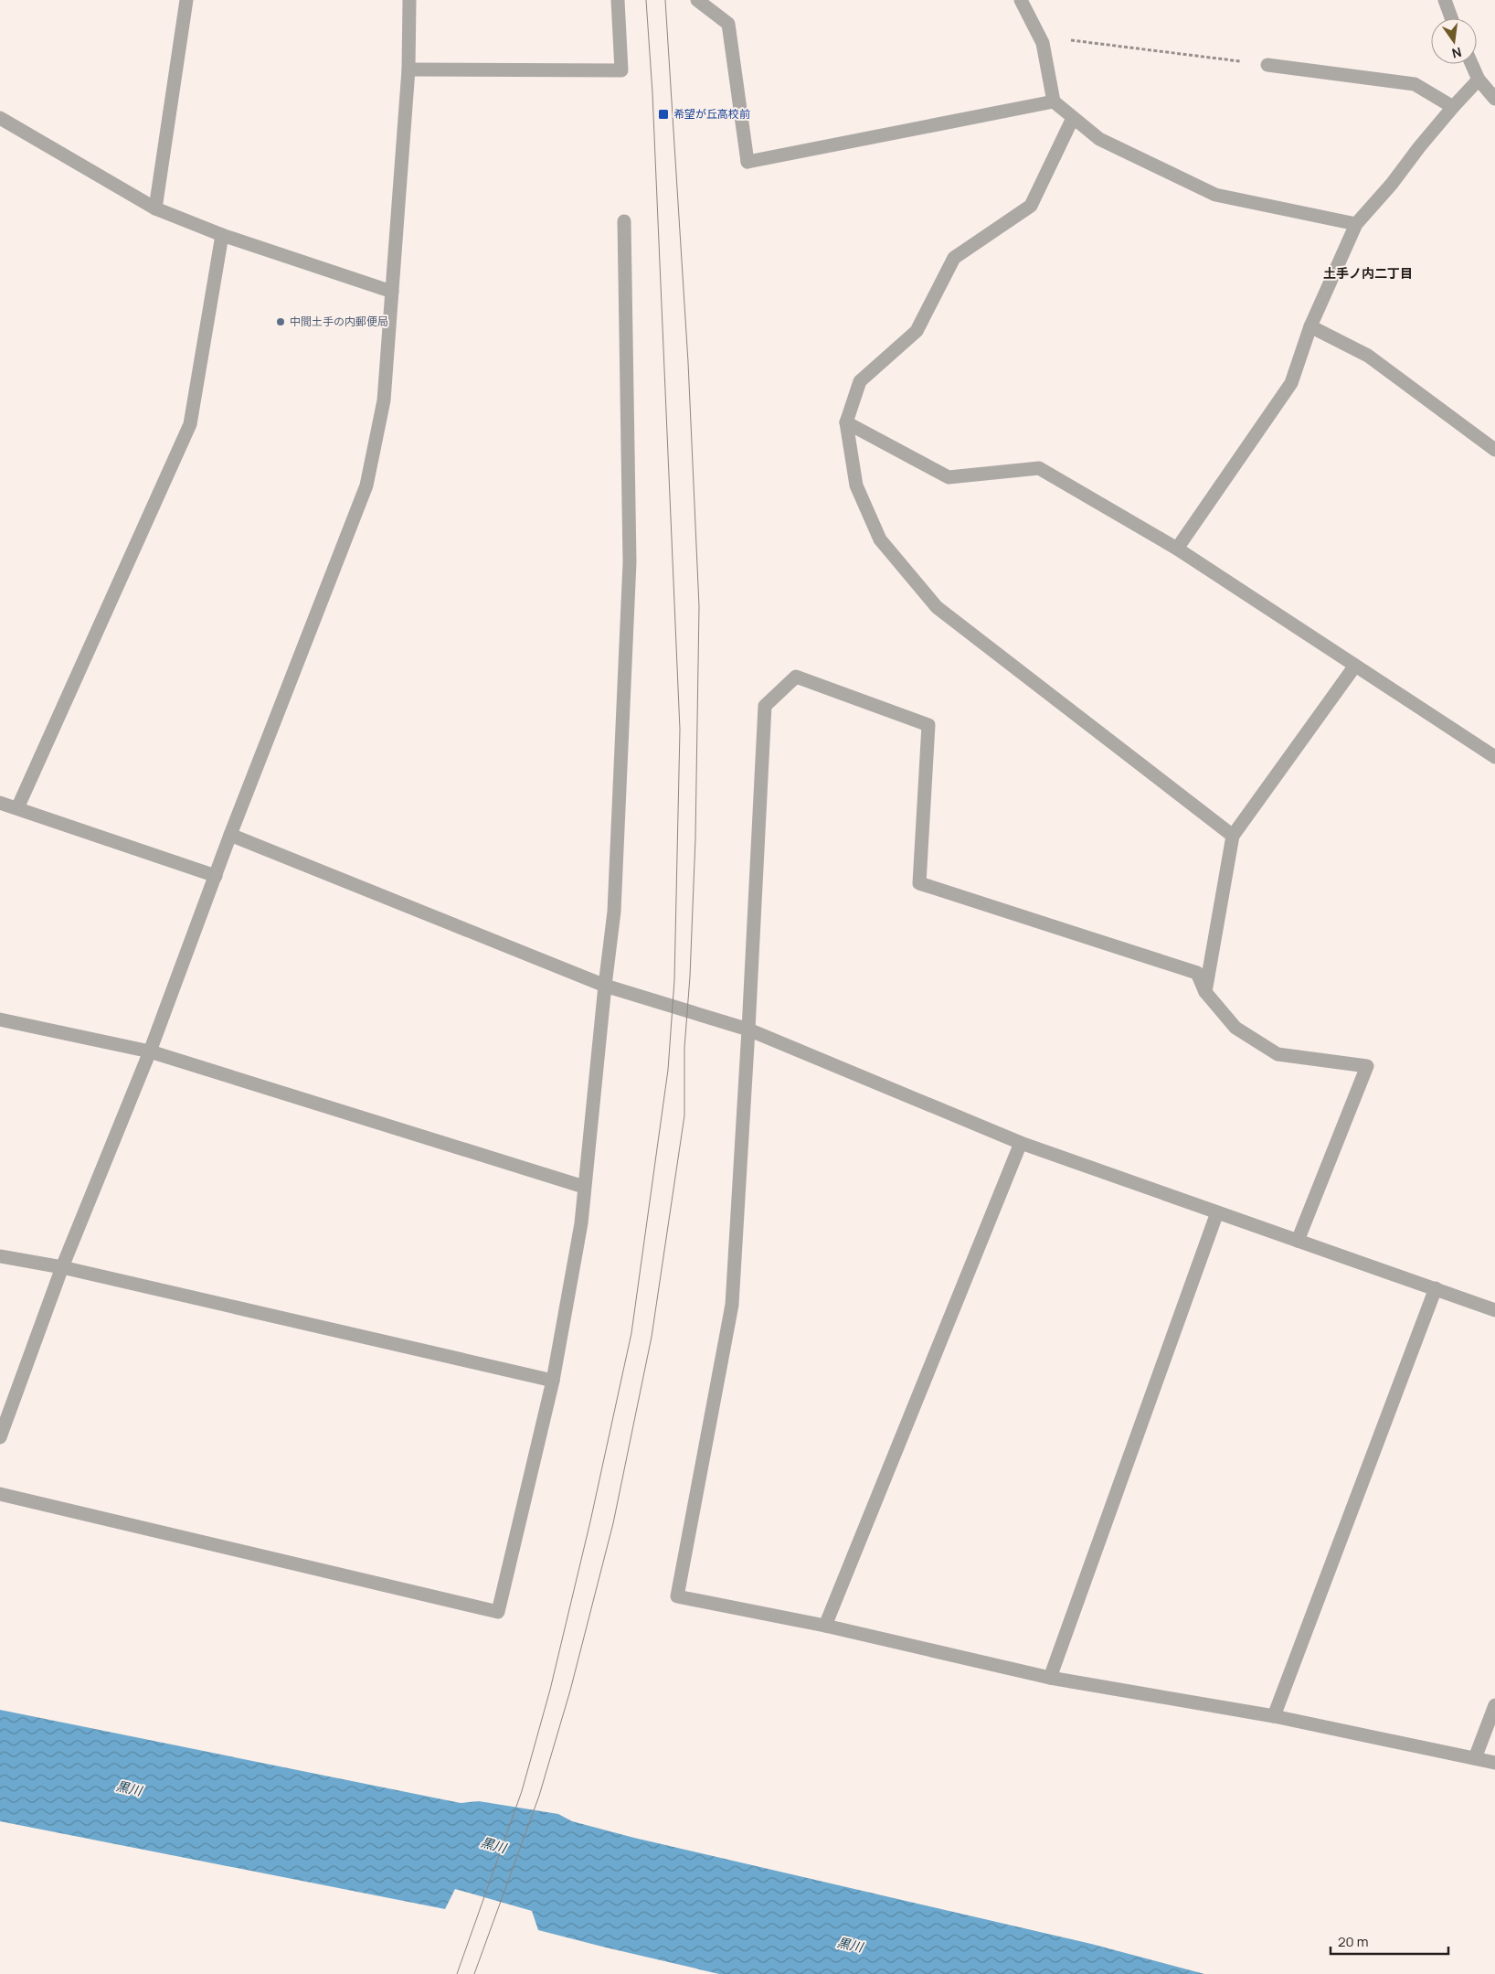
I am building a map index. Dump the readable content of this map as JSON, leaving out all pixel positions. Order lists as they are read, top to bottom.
{
  "districts": ["土手ノ内二丁目"],
  "water": ["黒川"],
  "places": {
    "transit": ["希望が丘高校前"],
    "other": ["中間土手の内郵便局"]
  },
  "scale_bar": "20 m",
  "north": "bottom"
}
